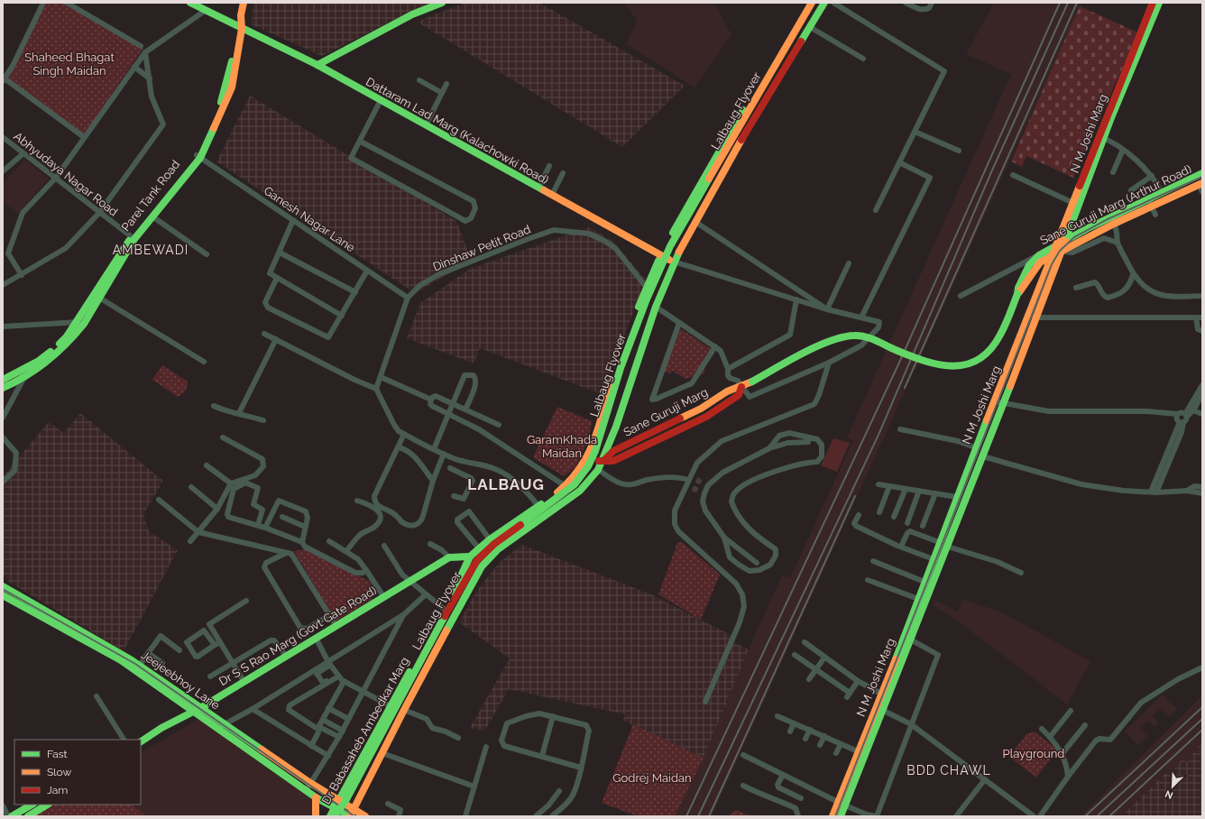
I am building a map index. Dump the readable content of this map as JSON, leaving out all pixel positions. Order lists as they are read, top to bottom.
{
  "streets": {
    "main road": [
      "Lalbaug Flyover",
      "Dattaram Lad Marg (Kalachowki Road)",
      "N M Joshi Marg",
      "Parel Tank Road",
      "Sane Guruji Marg (Arthur Road)",
      "Dr S S Rao Marg (Govt Gate Road)",
      "Jeejeebhoy Lane",
      "Dr Babasaheb Ambedkar Marg"
    ],
    "street": ["Abhyudaya Nagar Road", "Ganesh Nagar Lane", "Dinshaw Petit Road"]
  },
  "crossings": [
    ["Dattaram Lad Marg (Kalachowki Road)", "Parel Tank Road"],
    ["Dattaram Lad Marg (Kalachowki Road)", "Dr Babasaheb Ambedkar Marg"],
    ["N M Joshi Marg", "Sane Guruji Marg (Arthur Road)"],
    ["Abhyudaya Nagar Road", "Parel Tank Road"],
    ["Parel Tank Road", "Ganesh Nagar Lane"],
    ["Ganesh Nagar Lane", "Dinshaw Petit Road"],
    ["Dinshaw Petit Road", "Dr Babasaheb Ambedkar Marg"],
    ["Dr S S Rao Marg (Govt Gate Road)", "Jeejeebhoy Lane"],
    ["Dr S S Rao Marg (Govt Gate Road)", "Dr Babasaheb Ambedkar Marg"],
    ["Jeejeebhoy Lane", "Dr Babasaheb Ambedkar Marg"]
  ],
  "districts": ["AMBEWADI", "LALBAUG", "BDD CHAWL"],
  "parks": [
    "Shaheed Bhagat Singh Maidan",
    "GaramKhada Maidan",
    "Playground",
    "Godrej Maidan"
  ],
  "legend": ["Fast", "Slow", "Jam"],
  "north": "bottom left"
}
